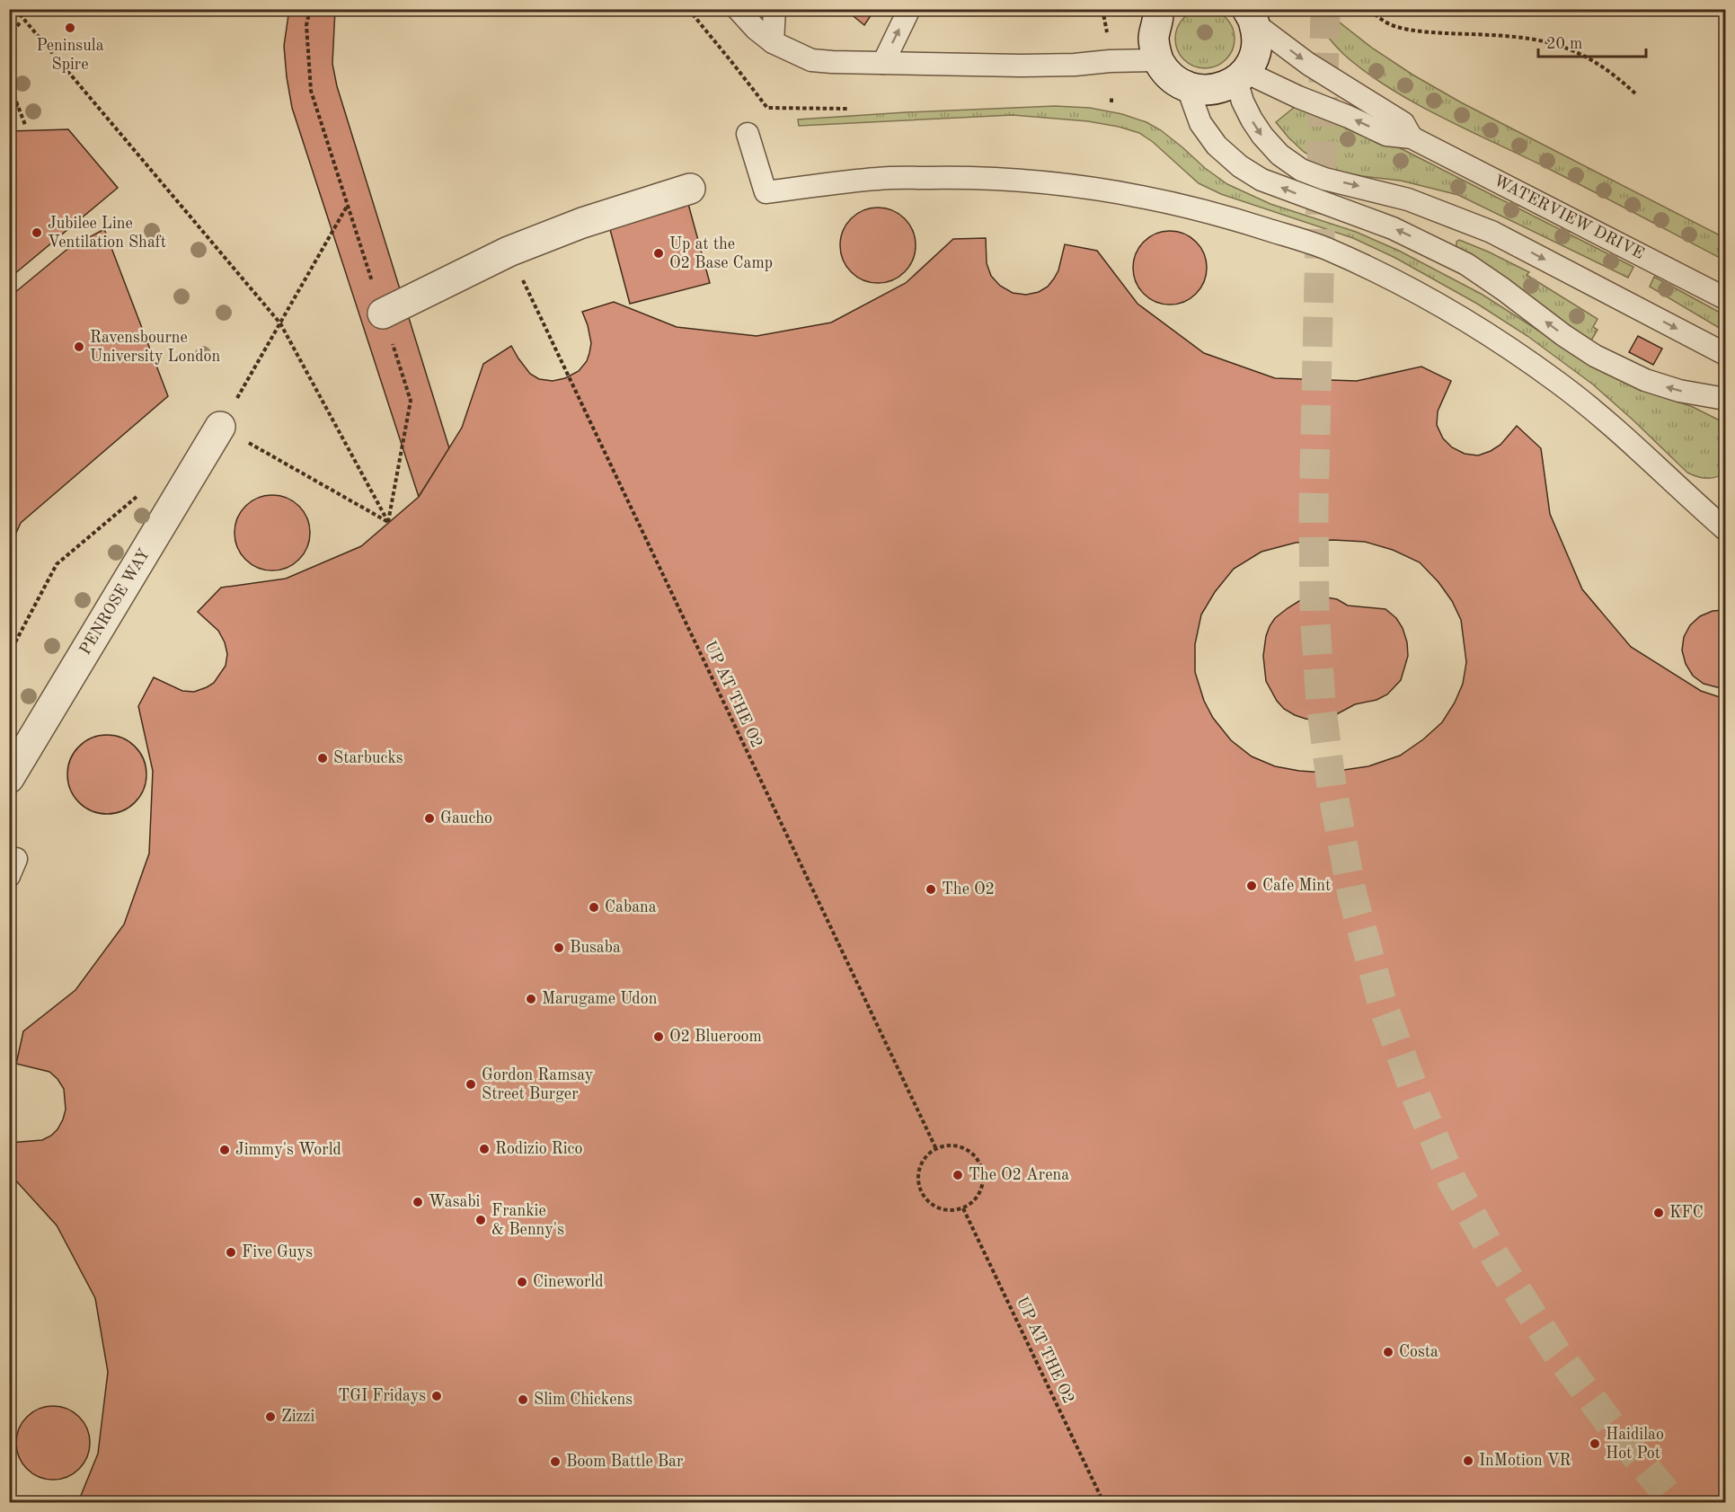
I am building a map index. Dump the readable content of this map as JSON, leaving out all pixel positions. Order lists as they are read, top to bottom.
{
  "streets": {
    "street": ["PENROSE WAY"],
    "lane": ["WATERVIEW DRIVE"],
    "path": ["UP AT THE O2"]
  },
  "places": [
    "Peninsula Spire",
    "Jubilee Line Ventilation Shaft",
    "Up at the O2 Base Camp",
    "Ravensbourne University London",
    "Starbucks",
    "Gaucho",
    "Cafe Mint",
    "The O2",
    "Cabana",
    "Busaba",
    "Marugame Udon",
    "O2 Blueroom",
    "Gordon Ramsay Street Burger",
    "Rodizio Rico",
    "Jimmy's World",
    "The O2 Arena",
    "Wasabi",
    "KFC",
    "Frankie & Benny's",
    "Five Guys",
    "Cineworld",
    "Costa",
    "TGI Fridays",
    "Slim Chickens",
    "Zizzi",
    "Haidilao Hot Pot",
    "InMotion VR",
    "Boom Battle Bar"
  ],
  "scale_bar": "20 m"
}
